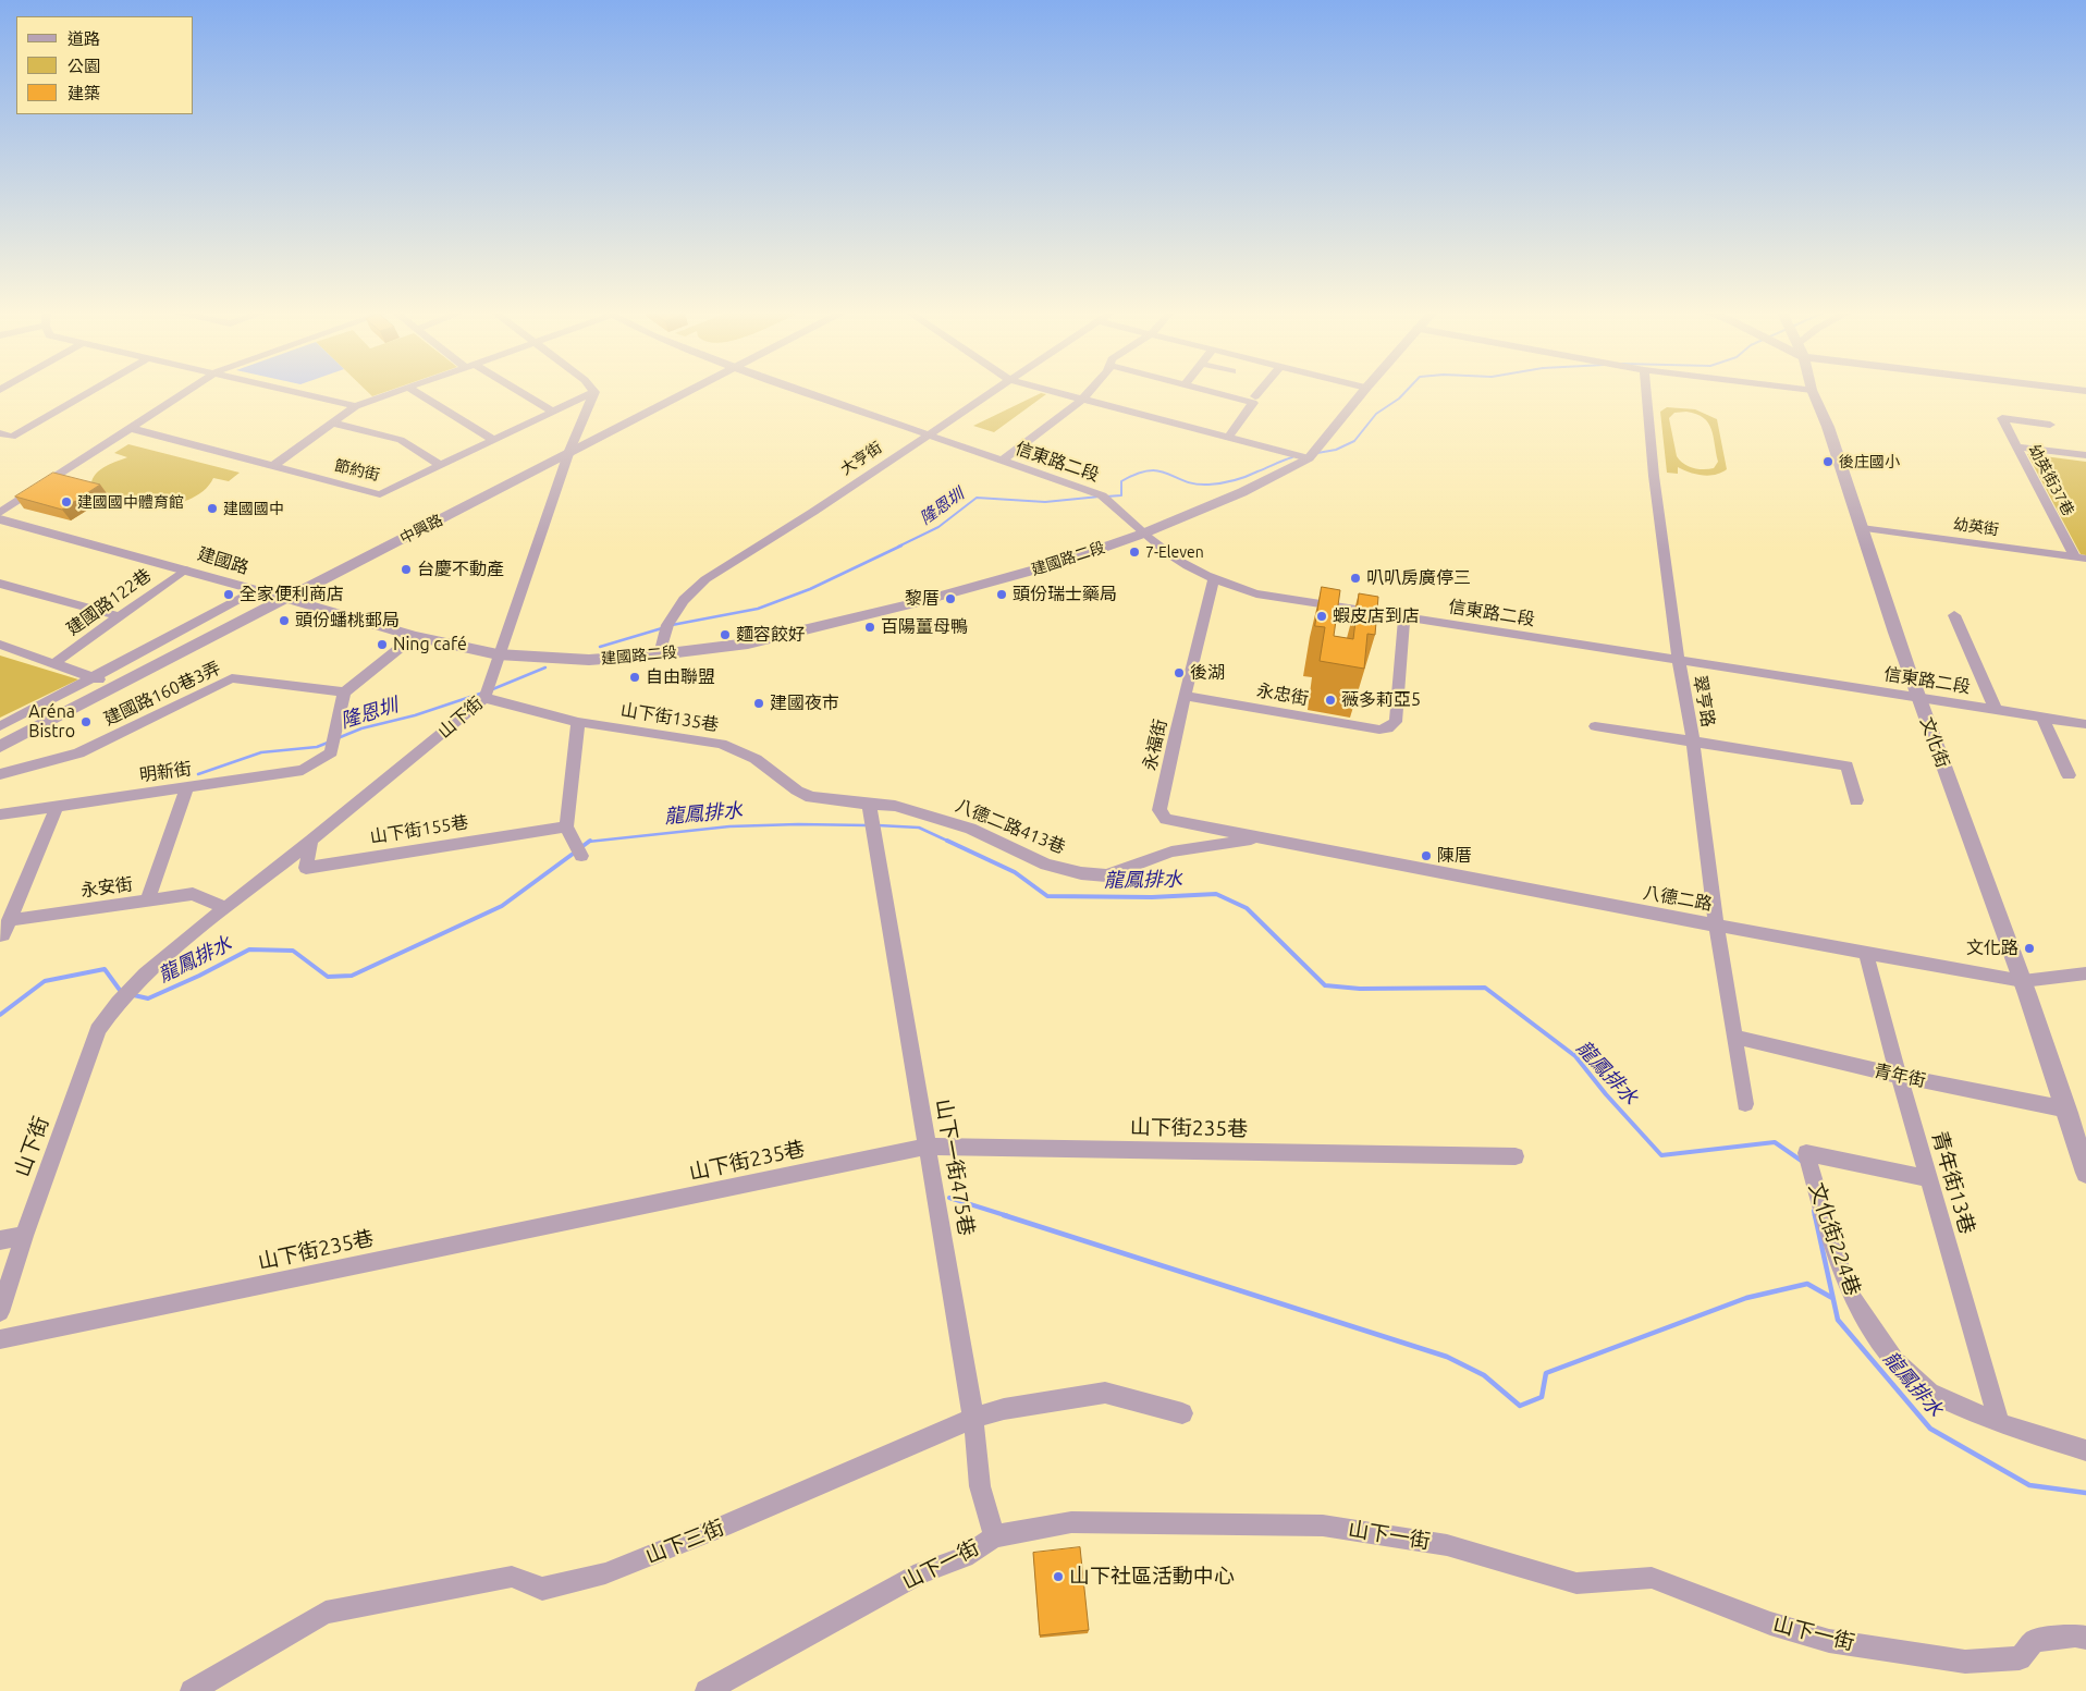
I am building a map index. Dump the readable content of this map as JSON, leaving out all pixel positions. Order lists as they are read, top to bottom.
{
  "streets": {
    "street": [
      "大亨街",
      "信東路二段",
      "節約街",
      "幼英街37巷",
      "幼英街",
      "中興路",
      "建國路二段",
      "建國路",
      "建國路122巷",
      "建國路160巷3弄",
      "永忠街",
      "翠亨路",
      "山下街",
      "山下街135巷",
      "文化街",
      "永福街",
      "明新街",
      "八德二路413巷",
      "山下街155巷",
      "永安街",
      "八德二路",
      "青年街",
      "山下街235巷",
      "山下一街475巷",
      "青年街13巷",
      "文化街224巷",
      "山下一街",
      "山下三街"
    ]
  },
  "crossings": [
    ["大亨街", "信東路二段"],
    ["大亨街", "建國路二段"],
    ["信東路二段", "建國路二段"],
    ["信東路二段", "永忠街"],
    ["信東路二段", "翠亨路"],
    ["信東路二段", "文化街"],
    ["信東路二段", "永福街"],
    ["節約街", "山下街"],
    ["幼英街37巷", "幼英街"],
    ["幼英街", "文化街"],
    ["中興路", "建國路"],
    ["中興路", "山下街"],
    ["建國路二段", "建國路"],
    ["建國路二段", "山下街"],
    ["建國路", "建國路122巷"],
    ["建國路", "山下街"],
    ["建國路160巷3弄", "明新街"],
    ["永忠街", "永福街"],
    ["翠亨路", "八德二路"],
    ["翠亨路", "青年街"],
    ["山下街", "山下街135巷"],
    ["山下街", "山下街155巷"],
    ["山下街", "永安街"],
    ["山下街135巷", "八德二路413巷"],
    ["山下街135巷", "山下一街475巷"],
    ["文化街", "八德二路"],
    ["文化街", "青年街"],
    ["永福街", "八德二路413巷"],
    ["永福街", "八德二路"],
    ["八德二路413巷", "八德二路"],
    ["八德二路413巷", "山下一街475巷"],
    ["八德二路", "青年街13巷"],
    ["青年街", "青年街13巷"],
    ["山下街235巷", "山下一街475巷"],
    ["山下一街475巷", "山下一街"],
    ["山下一街475巷", "山下三街"],
    ["青年街13巷", "文化街224巷"]
  ],
  "water": ["隆恩圳", "龍鳳排水"],
  "places": [
    "後庄國小",
    "建國國中體育館",
    "建國國中",
    "7-Eleven",
    "台慶不動產",
    "叭叭房廣停三",
    "全家便利商店",
    "頭份瑞士藥局",
    "黎厝",
    "蝦皮店到店",
    "頭份蟠桃郵局",
    "百陽薑母鴨",
    "麵容餃好",
    "Ning café",
    "後湖",
    "自由聯盟",
    "薇多莉亞5",
    "建國夜市",
    "Aréna Bistro",
    "陳厝",
    "文化路",
    "山下社區活動中心"
  ],
  "legend": ["道路", "公園", "建築"]
}
